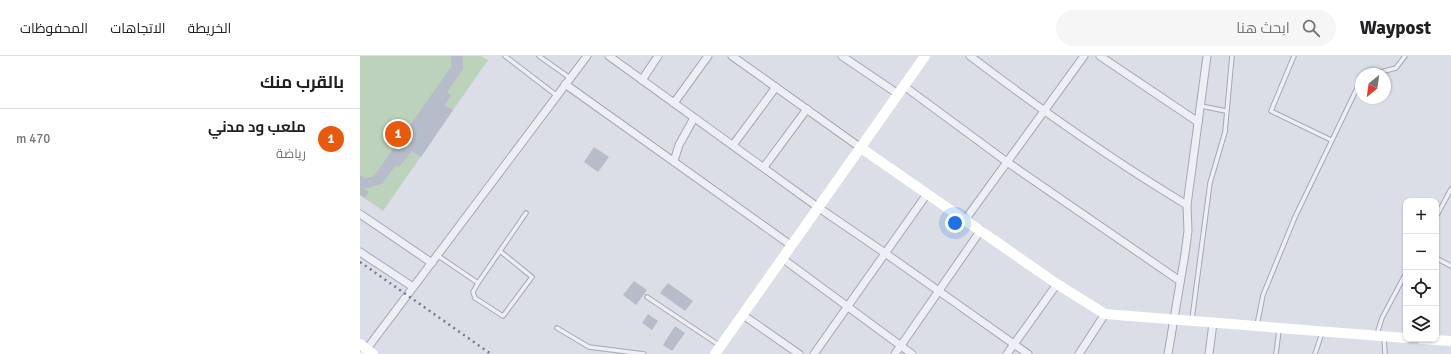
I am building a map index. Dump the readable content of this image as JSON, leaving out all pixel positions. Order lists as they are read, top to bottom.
{
  "north": "bottom left",
  "page": {
    "header": "Waypost",
    "search": "ابحث هنا",
    "nav": ["الخريطة", "الاتجاهات", "المحفوظات"],
    "heading": "بالقرب منك",
    "list": [
      {
        "mark": "1",
        "name": "ملعب ود مدني",
        "note": "رياضة",
        "value": "470 m"
      }
    ],
    "pins": "1",
    "map_buttons": ["+", "−"]
  }
}
